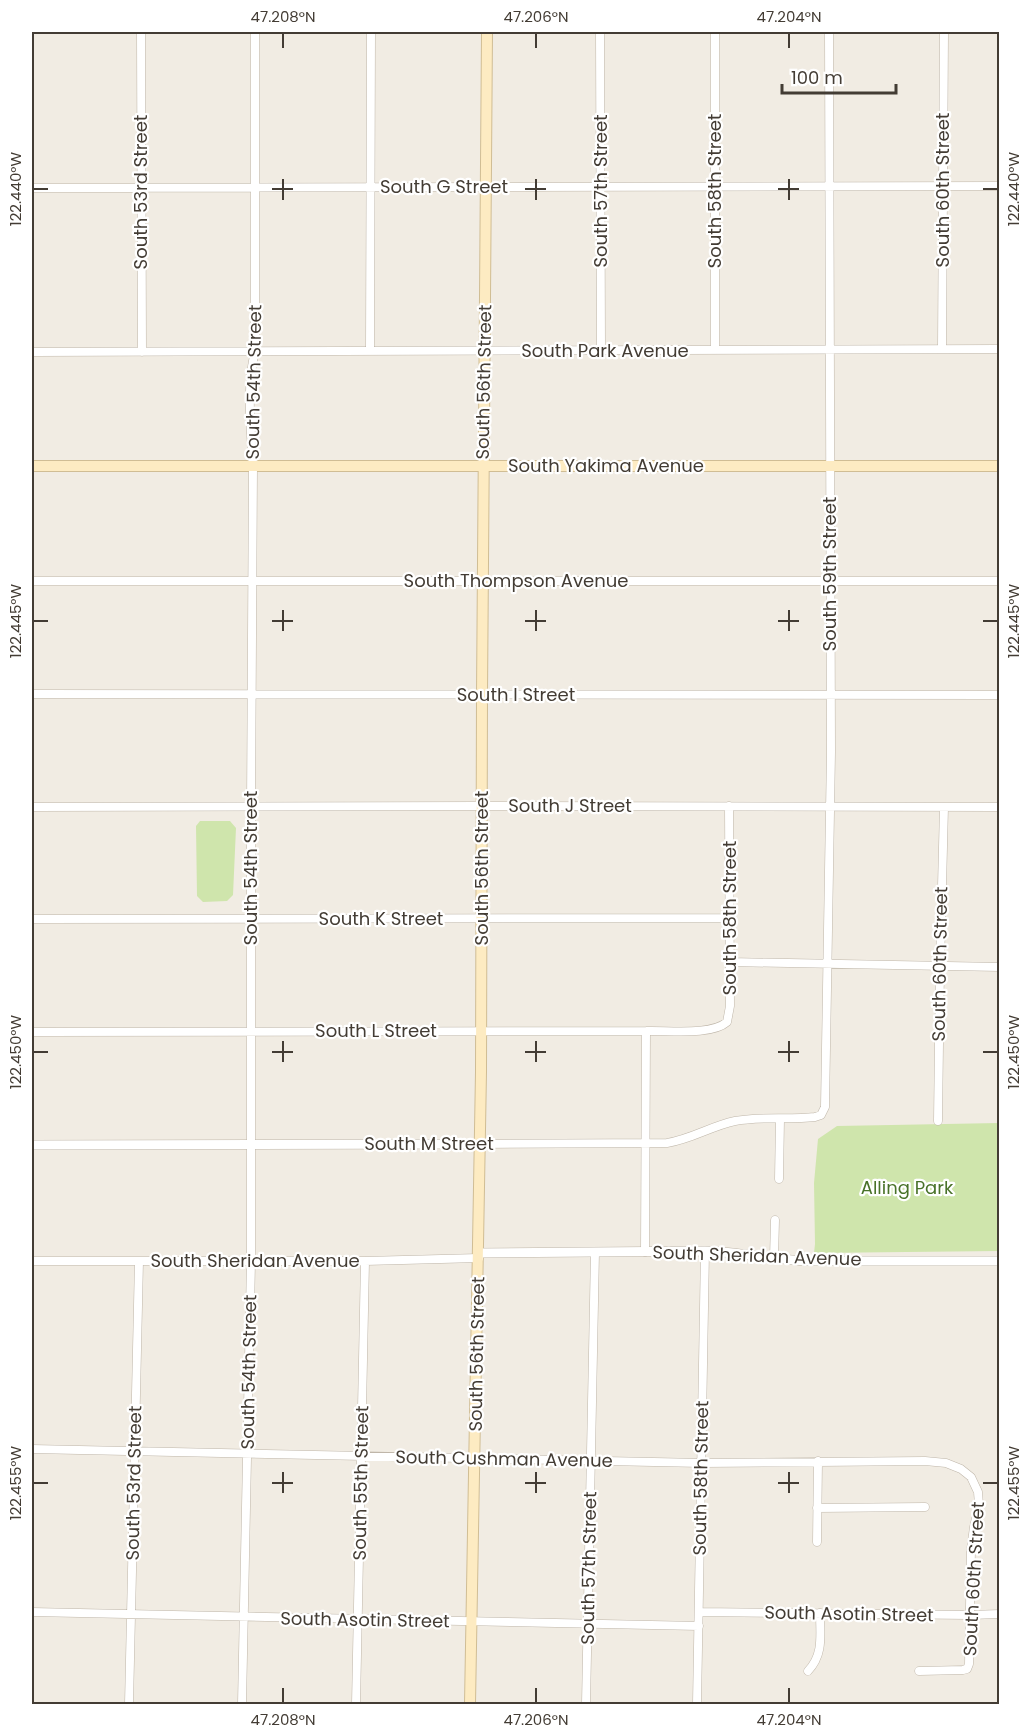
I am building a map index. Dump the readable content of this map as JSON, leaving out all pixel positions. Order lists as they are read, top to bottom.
{
  "streets": {
    "main road": ["South 56th Street", "South Yakima Avenue"],
    "street": [
      "South G Street",
      "South 60th Street",
      "South 57th Street",
      "South 58th Street",
      "South 53rd Street",
      "South Park Avenue",
      "South 54th Street",
      "South 59th Street",
      "South Thompson Avenue",
      "South I Street",
      "South J Street",
      "South K Street",
      "South L Street",
      "South M Street",
      "South Sheridan Avenue",
      "South Cushman Avenue",
      "South 55th Street",
      "South Asotin Street"
    ]
  },
  "crossings": [
    ["South G Street", "South 60th Street"],
    ["South G Street", "South 57th Street"],
    ["South G Street", "South 58th Street"],
    ["South G Street", "South 53rd Street"],
    ["South G Street", "South 54th Street"],
    ["South G Street", "South 56th Street"],
    ["South G Street", "South 59th Street"],
    ["South 60th Street", "South Park Avenue"],
    ["South 60th Street", "South J Street"],
    ["South 60th Street", "South Cushman Avenue"],
    ["South 60th Street", "South Asotin Street"],
    ["South 57th Street", "South Park Avenue"],
    ["South 57th Street", "South Sheridan Avenue"],
    ["South 57th Street", "South Cushman Avenue"],
    ["South 57th Street", "South Asotin Street"],
    ["South 58th Street", "South Park Avenue"],
    ["South 58th Street", "South J Street"],
    ["South 58th Street", "South K Street"],
    ["South 58th Street", "South L Street"],
    ["South 58th Street", "South Sheridan Avenue"],
    ["South 58th Street", "South Cushman Avenue"],
    ["South 58th Street", "South Asotin Street"],
    ["South 53rd Street", "South Park Avenue"],
    ["South 53rd Street", "South Sheridan Avenue"],
    ["South 53rd Street", "South Cushman Avenue"],
    ["South 53rd Street", "South Asotin Street"],
    ["South Park Avenue", "South 54th Street"],
    ["South Park Avenue", "South 56th Street"],
    ["South Park Avenue", "South 59th Street"],
    ["South 54th Street", "South Yakima Avenue"],
    ["South 54th Street", "South Thompson Avenue"],
    ["South 54th Street", "South I Street"],
    ["South 54th Street", "South J Street"],
    ["South 54th Street", "South K Street"],
    ["South 54th Street", "South L Street"],
    ["South 54th Street", "South M Street"],
    ["South 54th Street", "South Sheridan Avenue"],
    ["South 54th Street", "South Cushman Avenue"],
    ["South 54th Street", "South Asotin Street"],
    ["South 56th Street", "South Yakima Avenue"],
    ["South 56th Street", "South Thompson Avenue"],
    ["South 56th Street", "South I Street"],
    ["South 56th Street", "South J Street"],
    ["South 56th Street", "South K Street"],
    ["South 56th Street", "South L Street"],
    ["South 56th Street", "South M Street"],
    ["South 56th Street", "South Sheridan Avenue"],
    ["South 56th Street", "South Cushman Avenue"],
    ["South 56th Street", "South Asotin Street"],
    ["South Yakima Avenue", "South 59th Street"],
    ["South 59th Street", "South Thompson Avenue"],
    ["South 59th Street", "South I Street"],
    ["South 59th Street", "South J Street"],
    ["South 59th Street", "South M Street"],
    ["South Sheridan Avenue", "South 55th Street"],
    ["South Cushman Avenue", "South 55th Street"],
    ["South 55th Street", "South Asotin Street"]
  ],
  "parks": ["Alling Park"],
  "scale_bar": "100 m",
  "coordinates": [
    "47.208°N",
    "47.206°N",
    "47.204°N",
    "122.440°W",
    "122.445°W",
    "122.450°W",
    "122.455°W"
  ]
}
